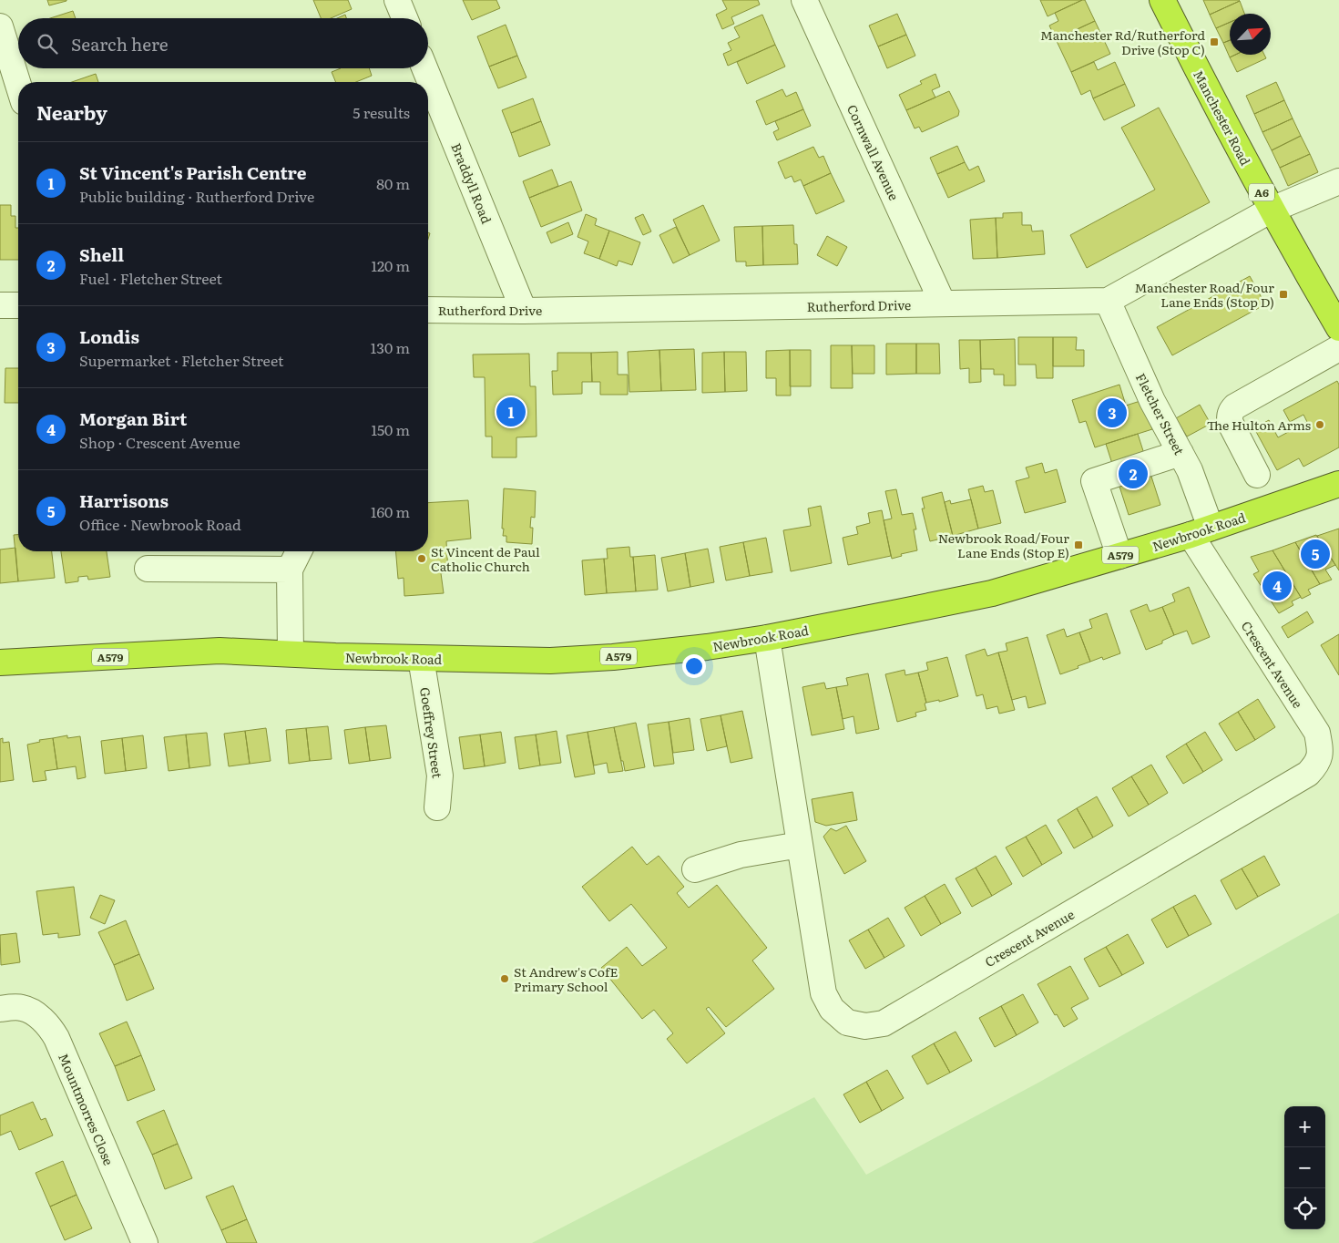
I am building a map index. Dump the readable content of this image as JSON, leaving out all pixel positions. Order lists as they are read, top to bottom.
{
  "streets": {
    "highway": [
      "Manchester Road",
      "A6",
      "Newbrook Road",
      "A579"
    ],
    "street": [
      "Cornwall Avenue",
      "Braddyll Road",
      "Rutherford Drive",
      "Fletcher Street",
      "Crescent Avenue",
      "Goeffrey Street",
      "Mountmorres Close"
    ]
  },
  "crossings": [
    ["Manchester Road", "Rutherford Drive"],
    ["Cornwall Avenue", "Rutherford Drive"],
    ["Braddyll Road", "Rutherford Drive"],
    ["Rutherford Drive", "Fletcher Street"],
    ["Fletcher Street", "Newbrook Road"],
    ["Fletcher Street", "Crescent Avenue"],
    ["Newbrook Road", "Crescent Avenue"],
    ["Newbrook Road", "Goeffrey Street"]
  ],
  "places": {
    "transit": ["Manchester Rd/Rutherford Drive (Stop C)", "Manchester Road/Four Lane Ends (Stop D)", "Newbrook Road/Four Lane Ends (Stop E)"],
    "other": ["The Hulton Arms", "St Vincent de Paul Catholic Church", "St Andrew's CofE Primary School"]
  },
  "north": "top right",
  "page": {
    "search": "Search here",
    "heading": ["Nearby", "5 results"],
    "list": [
      {
        "mark": "1",
        "name": "St Vincent's Parish Centre",
        "note": "Public building · Rutherford Drive",
        "value": "80 m"
      },
      {
        "mark": "2",
        "name": "Shell",
        "note": "Fuel · Fletcher Street",
        "value": "120 m"
      },
      {
        "mark": "3",
        "name": "Londis",
        "note": "Supermarket · Fletcher Street",
        "value": "130 m"
      },
      {
        "mark": "4",
        "name": "Morgan Birt",
        "note": "Shop · Crescent Avenue",
        "value": "150 m"
      },
      {
        "mark": "5",
        "name": "Harrisons",
        "note": "Office · Newbrook Road",
        "value": "160 m"
      }
    ],
    "pins": [
      "1",
      "3",
      "2",
      "5",
      "4"
    ],
    "map_buttons": ["+", "−"]
  }
}
